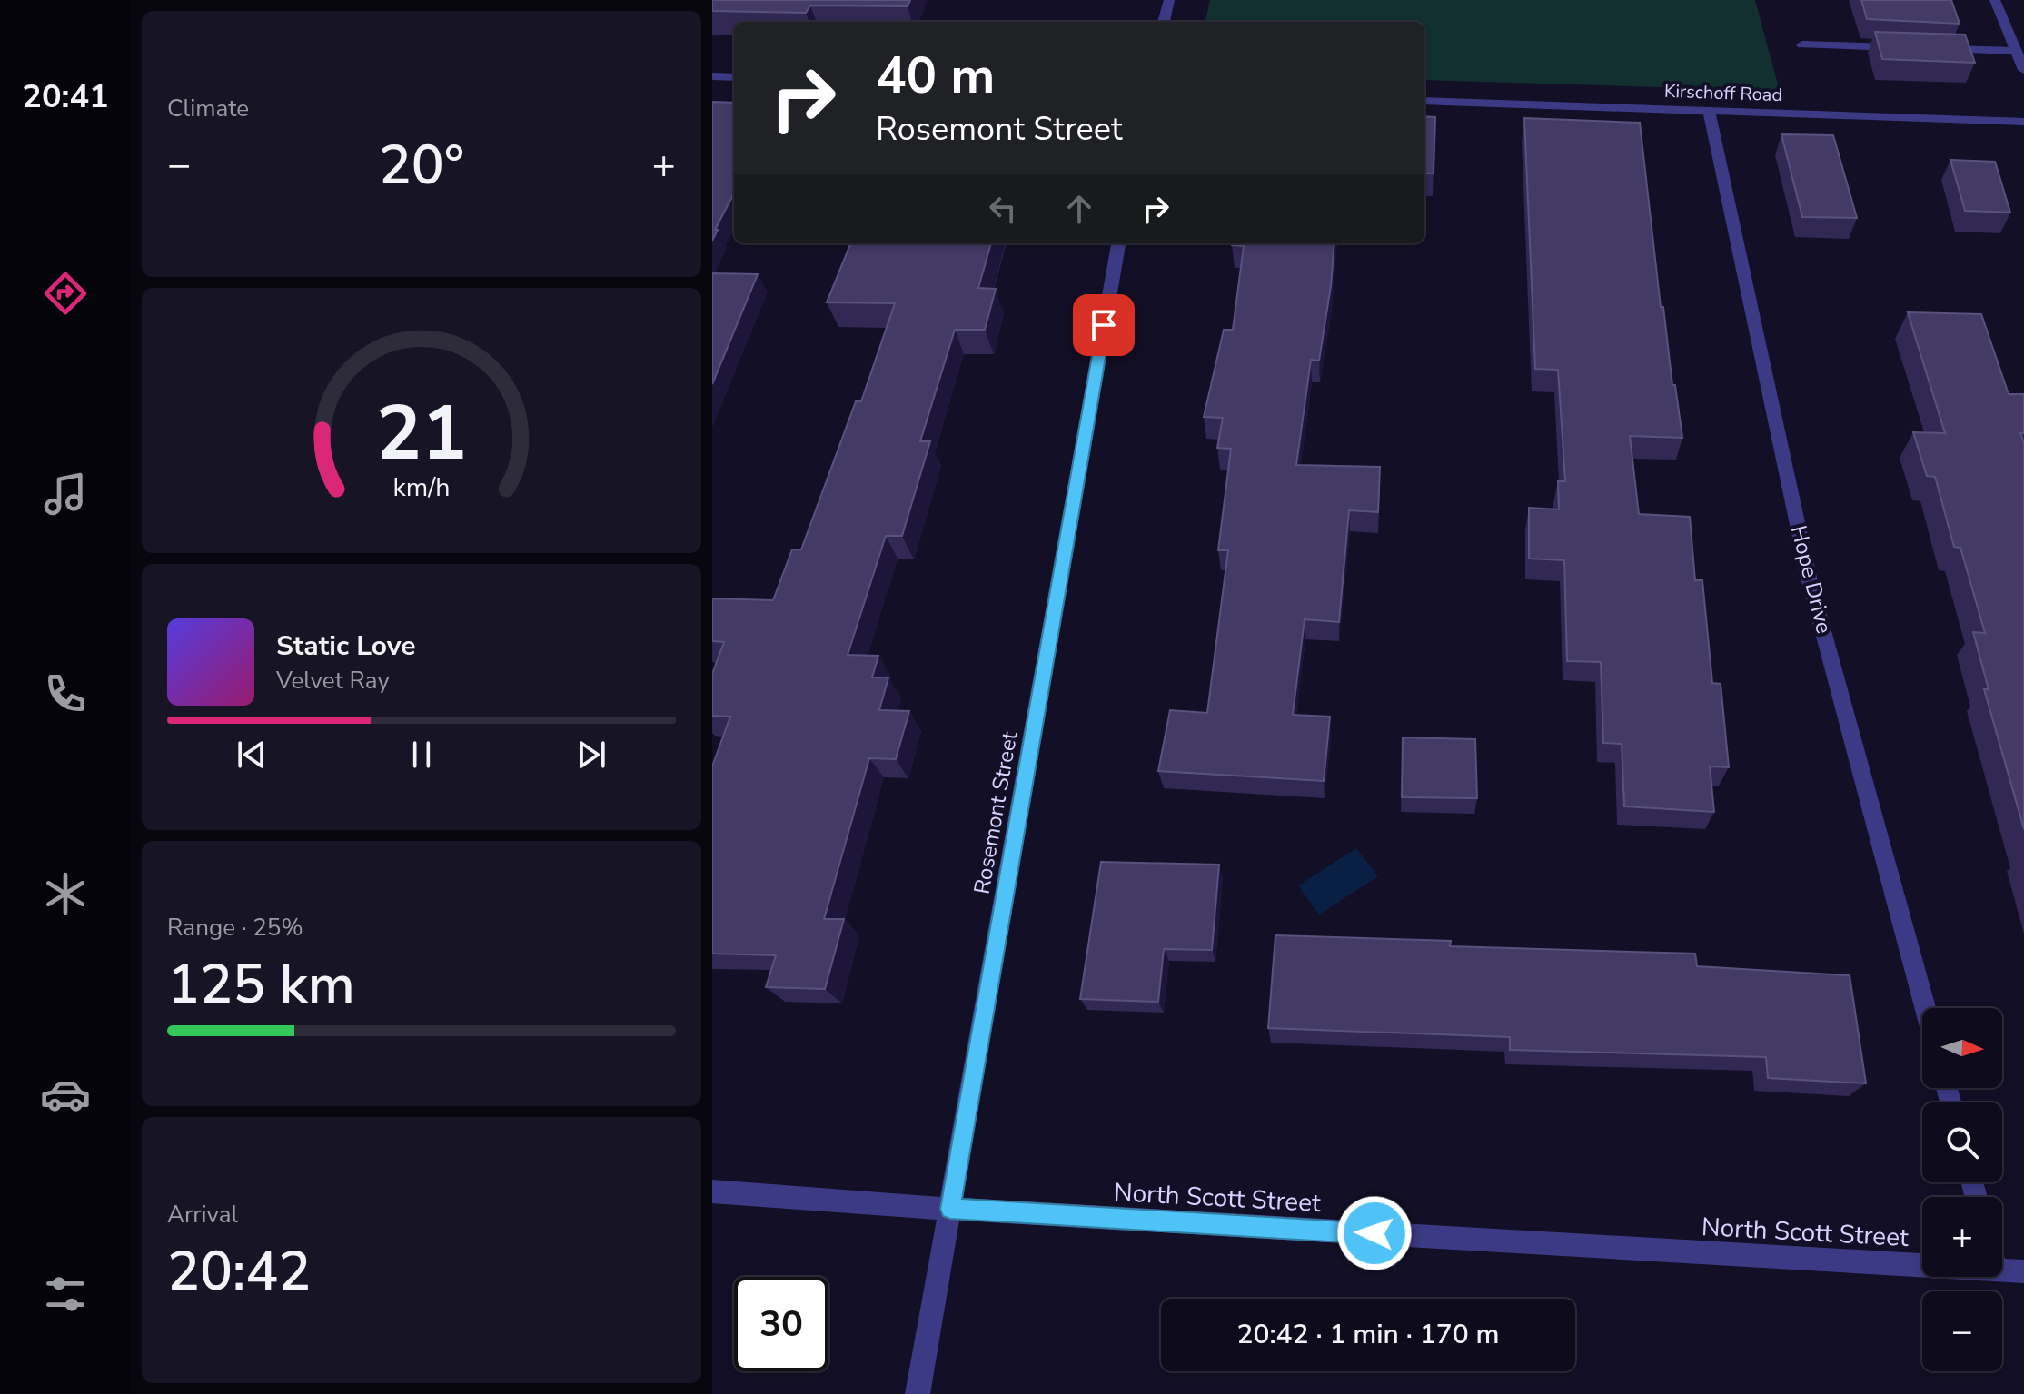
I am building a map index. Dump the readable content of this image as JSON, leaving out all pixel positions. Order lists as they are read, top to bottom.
{
  "streets": {
    "street": [
      "Kirschoff Road",
      "Hope Drive",
      "Rosemont Street",
      "North Scott Street"
    ]
  },
  "crossings": [
    ["Kirschoff Road", "Hope Drive"],
    ["Rosemont Street", "North Scott Street"]
  ],
  "north": "right",
  "page": {
    "tabs": "20:41",
    "tile": [
      "Climate",
      ["Range · 25%", "125 km"],
      ["Arrival", "20:42"]
    ],
    "turn": ["40 m", "Rosemont Street"],
    "heat": ["−", "20°", "+"],
    "song": ["Static Love", "Velvet Ray"],
    "map_buttons": ["+", "−"],
    "limit": "30",
    "trip": "20:42 · 1 min · 170 m",
    "gauge": ["21", "km/h"]
  }
}
